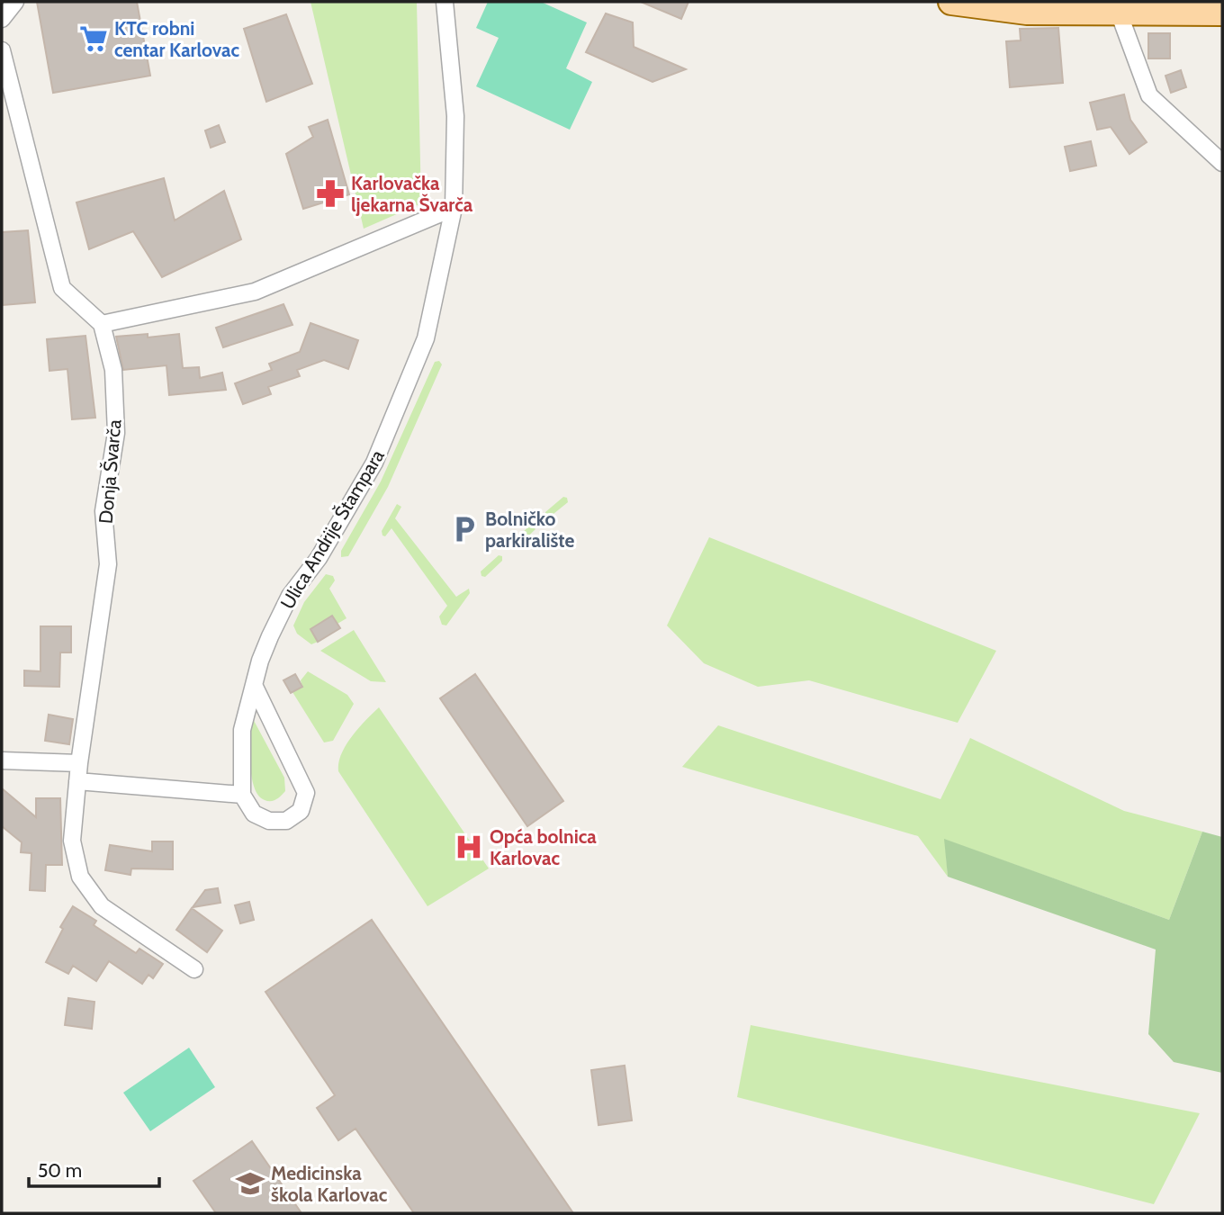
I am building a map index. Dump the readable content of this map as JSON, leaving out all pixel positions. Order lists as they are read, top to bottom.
{
  "streets": {
    "street": ["Donja Švarča", "Ulica Andrije Štampara"]
  },
  "places": {
    "supermarket": ["KTC robni centar Karlovac"],
    "pharmacy": ["Karlovačka ljekarna Švarča"],
    "parking": ["Bolničko parkiralište"],
    "hospital": ["Opća bolnica Karlovac"],
    "school or university": ["Medicinska škola Karlovac"]
  },
  "scale_bar": "50 m"
}
